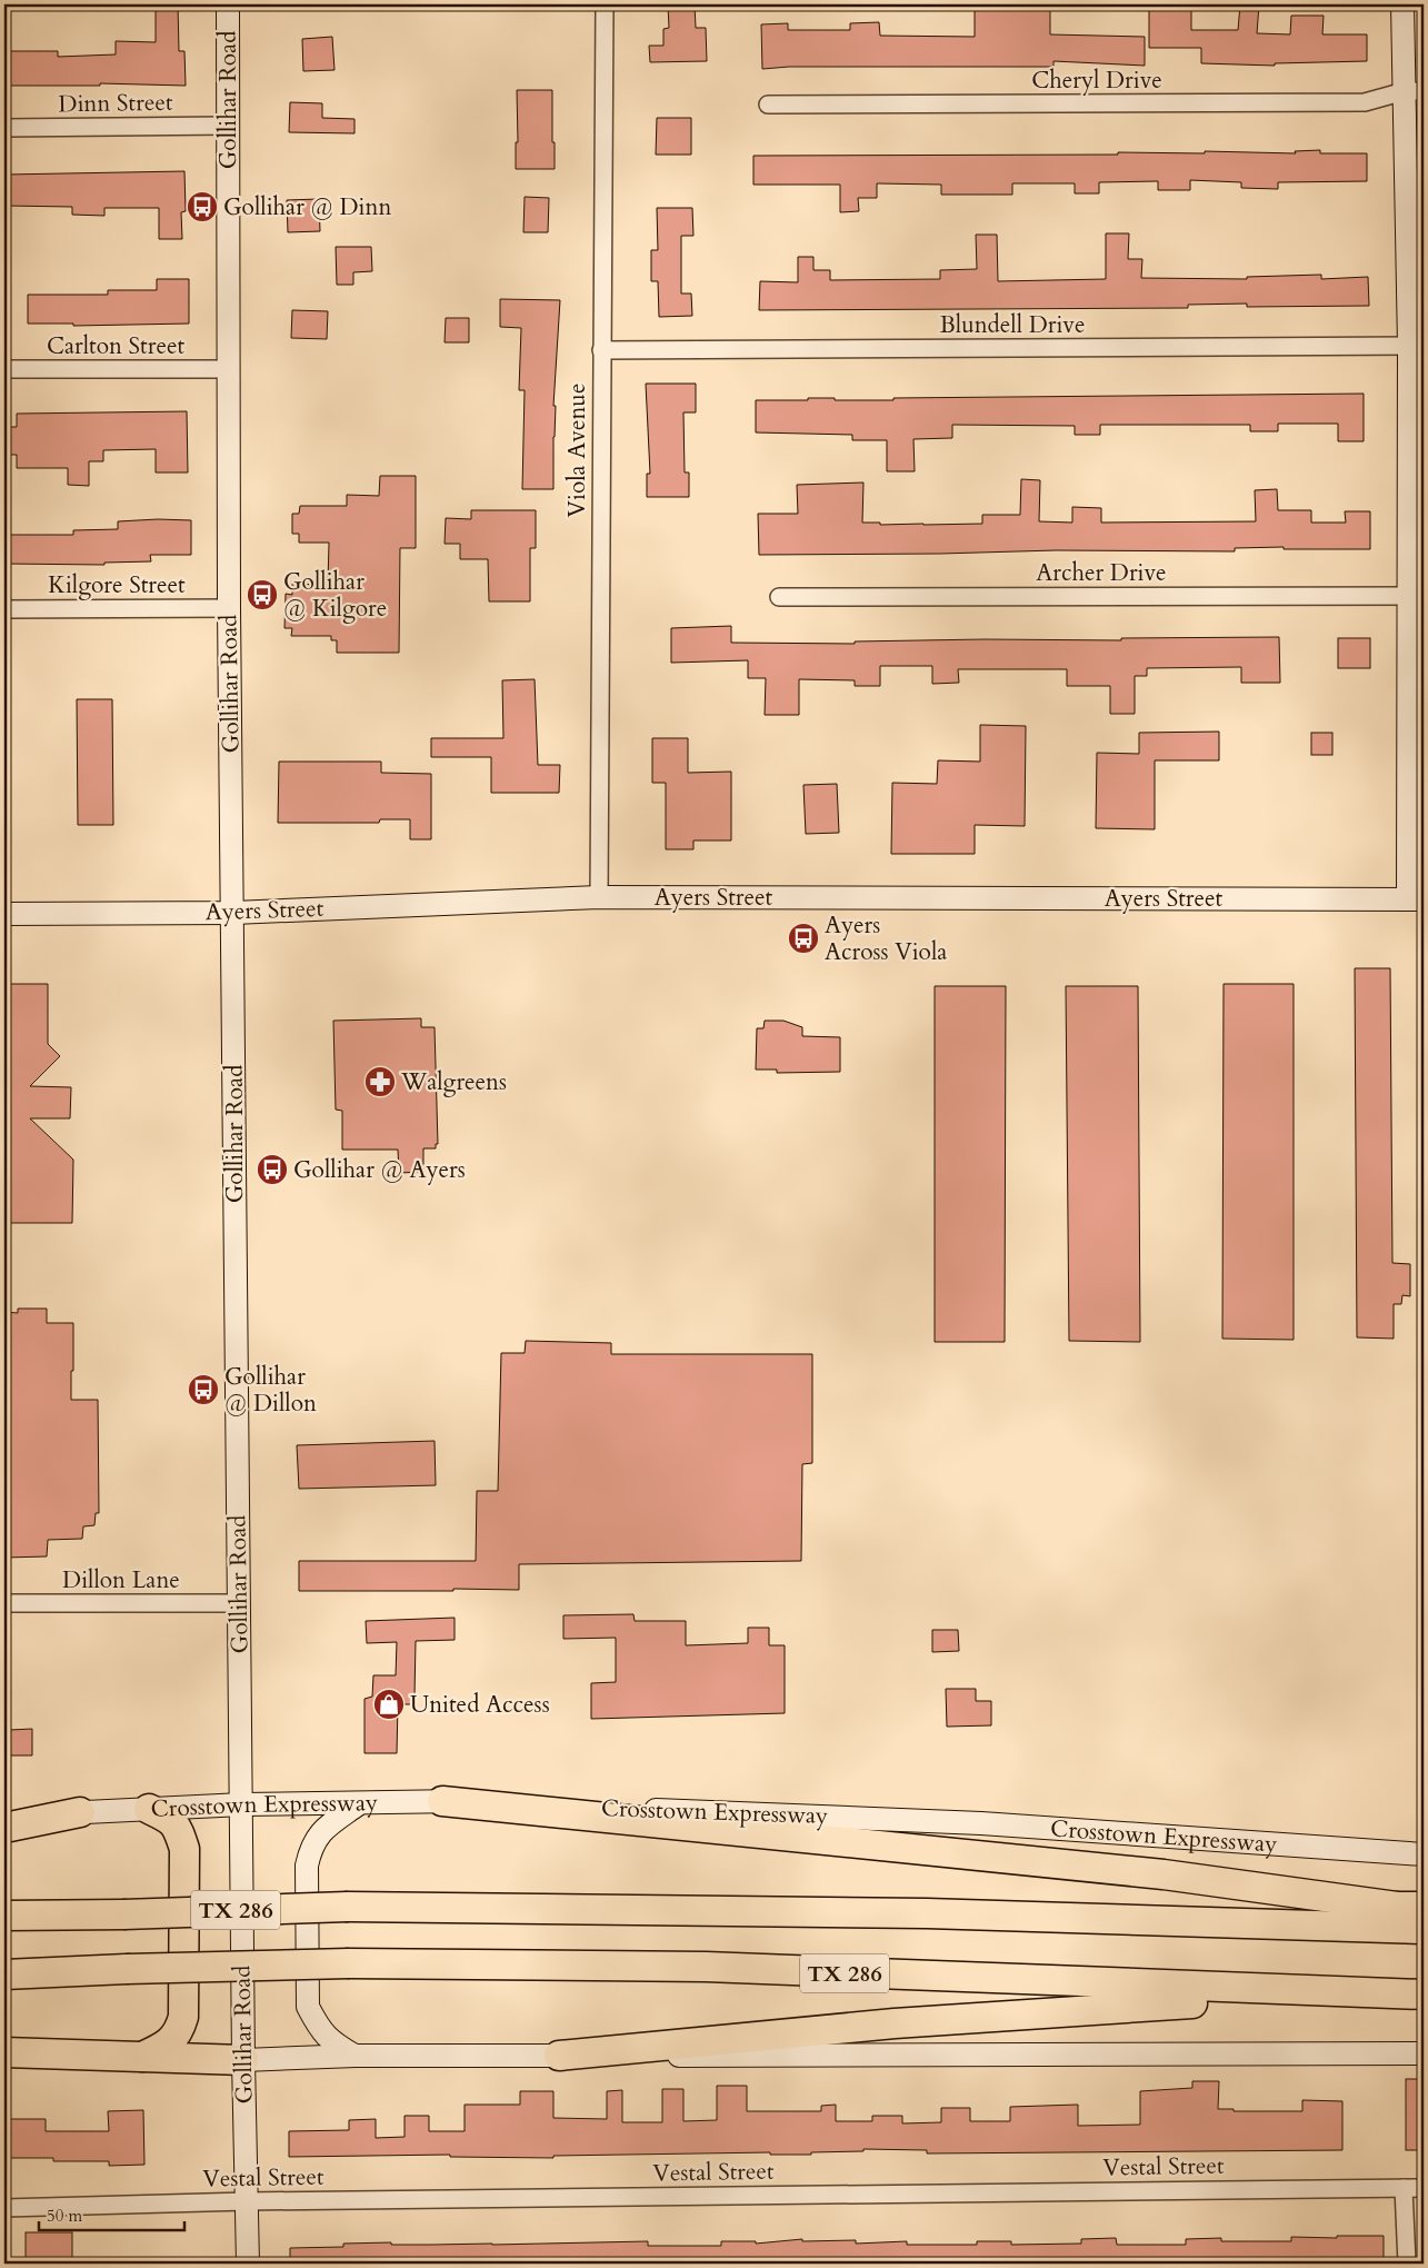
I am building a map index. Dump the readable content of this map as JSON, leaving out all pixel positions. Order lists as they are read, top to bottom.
{
  "streets": {
    "highway": ["TX 286"],
    "main road": ["Gollihar Road", "Ayers Street", "Crosstown Expressway"],
    "street": [
      "Cheryl Drive",
      "Dinn Street",
      "Blundell Drive",
      "Carlton Street",
      "Viola Avenue",
      "Archer Drive",
      "Kilgore Street",
      "Dillon Lane",
      "Vestal Street"
    ]
  },
  "crossings": [
    ["Gollihar Road", "Dinn Street"],
    ["Gollihar Road", "Carlton Street"],
    ["Gollihar Road", "Kilgore Street"],
    ["Gollihar Road", "Ayers Street"],
    ["Gollihar Road", "Dillon Lane"],
    ["Gollihar Road", "Crosstown Expressway"],
    ["Gollihar Road", "Vestal Street"],
    ["Blundell Drive", "Viola Avenue"],
    ["Viola Avenue", "Ayers Street"]
  ],
  "places": {
    "bus stop": [
      "Gollihar @ Dinn",
      "Gollihar @ Kilgore",
      "Ayers Across Viola",
      "Gollihar @ Ayers",
      "Gollihar @ Dillon"
    ],
    "pharmacy": ["Walgreens"],
    "shop": ["United Access"]
  },
  "scale_bar": "50 m"
}
